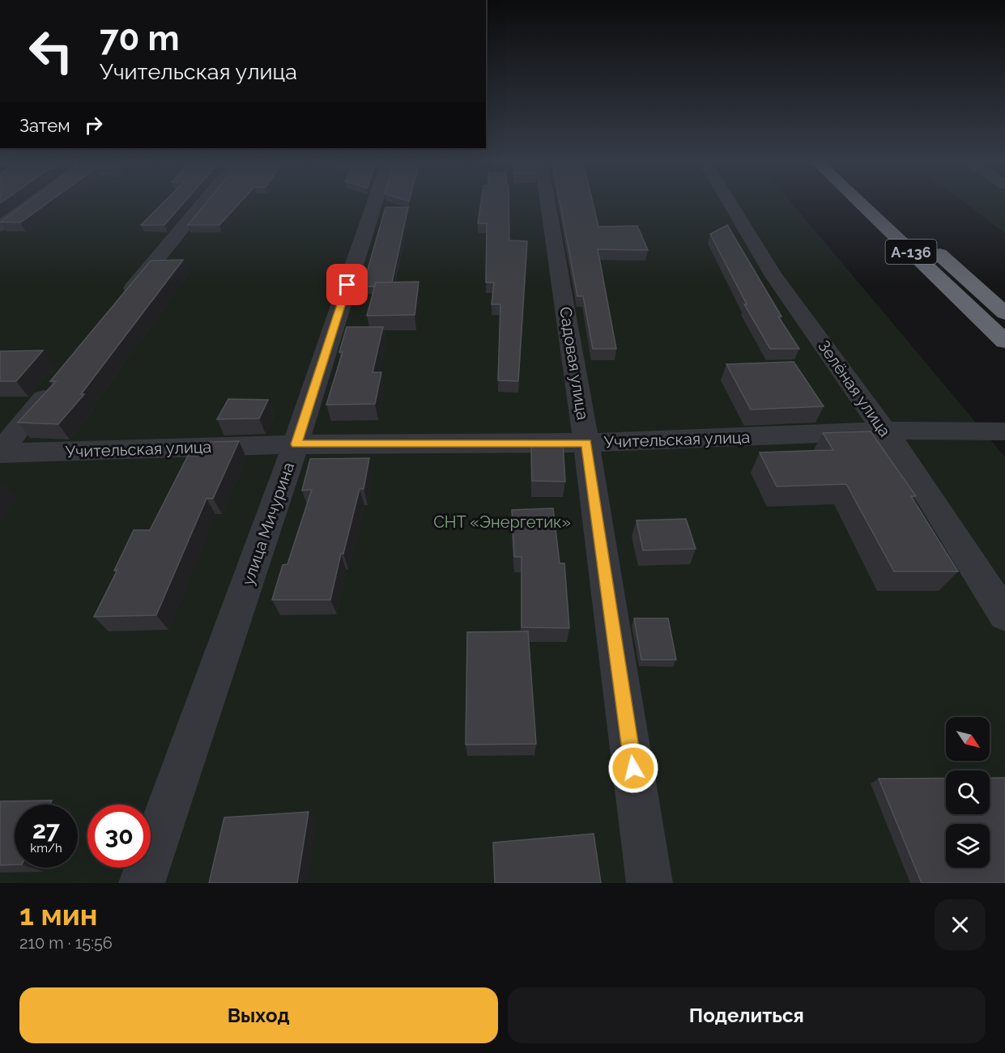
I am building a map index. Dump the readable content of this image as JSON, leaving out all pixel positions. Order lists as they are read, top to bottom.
{
  "streets": {
    "highway": ["А-136"],
    "street": [
      "Садовая улица",
      "Зелёная улица",
      "Учительская улица",
      "улица Мичурина"
    ]
  },
  "crossings": [
    ["Садовая улица", "Учительская улица"],
    ["Зелёная улица", "Учительская улица"],
    ["Учительская улица", "улица Мичурина"]
  ],
  "parks": ["СНТ «Энергетик»"],
  "north": "bottom right",
  "page": {
    "turn": ["70 m", "Учительская улица"],
    "then": "Затем",
    "speed": "27 km/h",
    "limit": "30",
    "heading": ["1 мин", "210 m · 15:56"],
    "buttons": ["Выход", "Поделиться"]
  }
}
